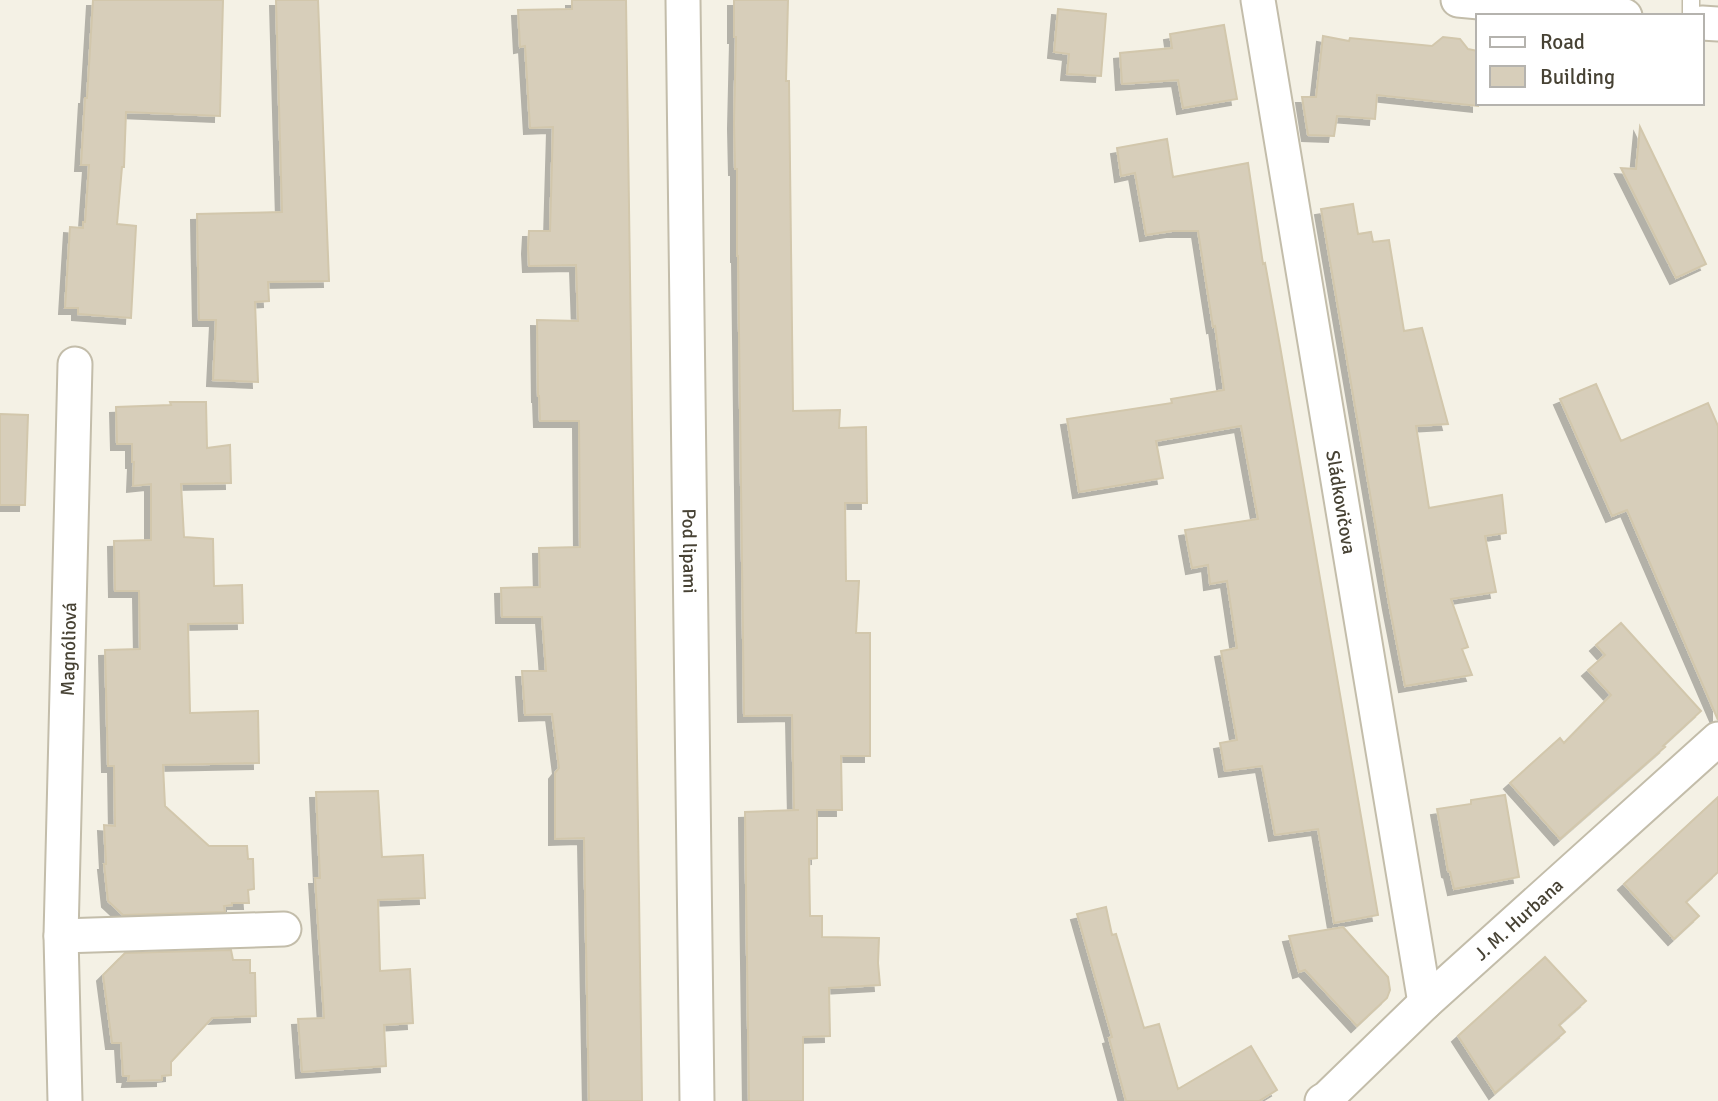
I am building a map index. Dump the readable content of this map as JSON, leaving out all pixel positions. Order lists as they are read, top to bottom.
{
  "streets": {
    "street": [
      "Sládkovičova",
      "Pod lipami",
      "Magnóliová",
      "J. M. Hurbana"
    ]
  },
  "crossings": [
    ["Sládkovičova", "J. M. Hurbana"]
  ],
  "legend": ["Road", "Building"]
}
